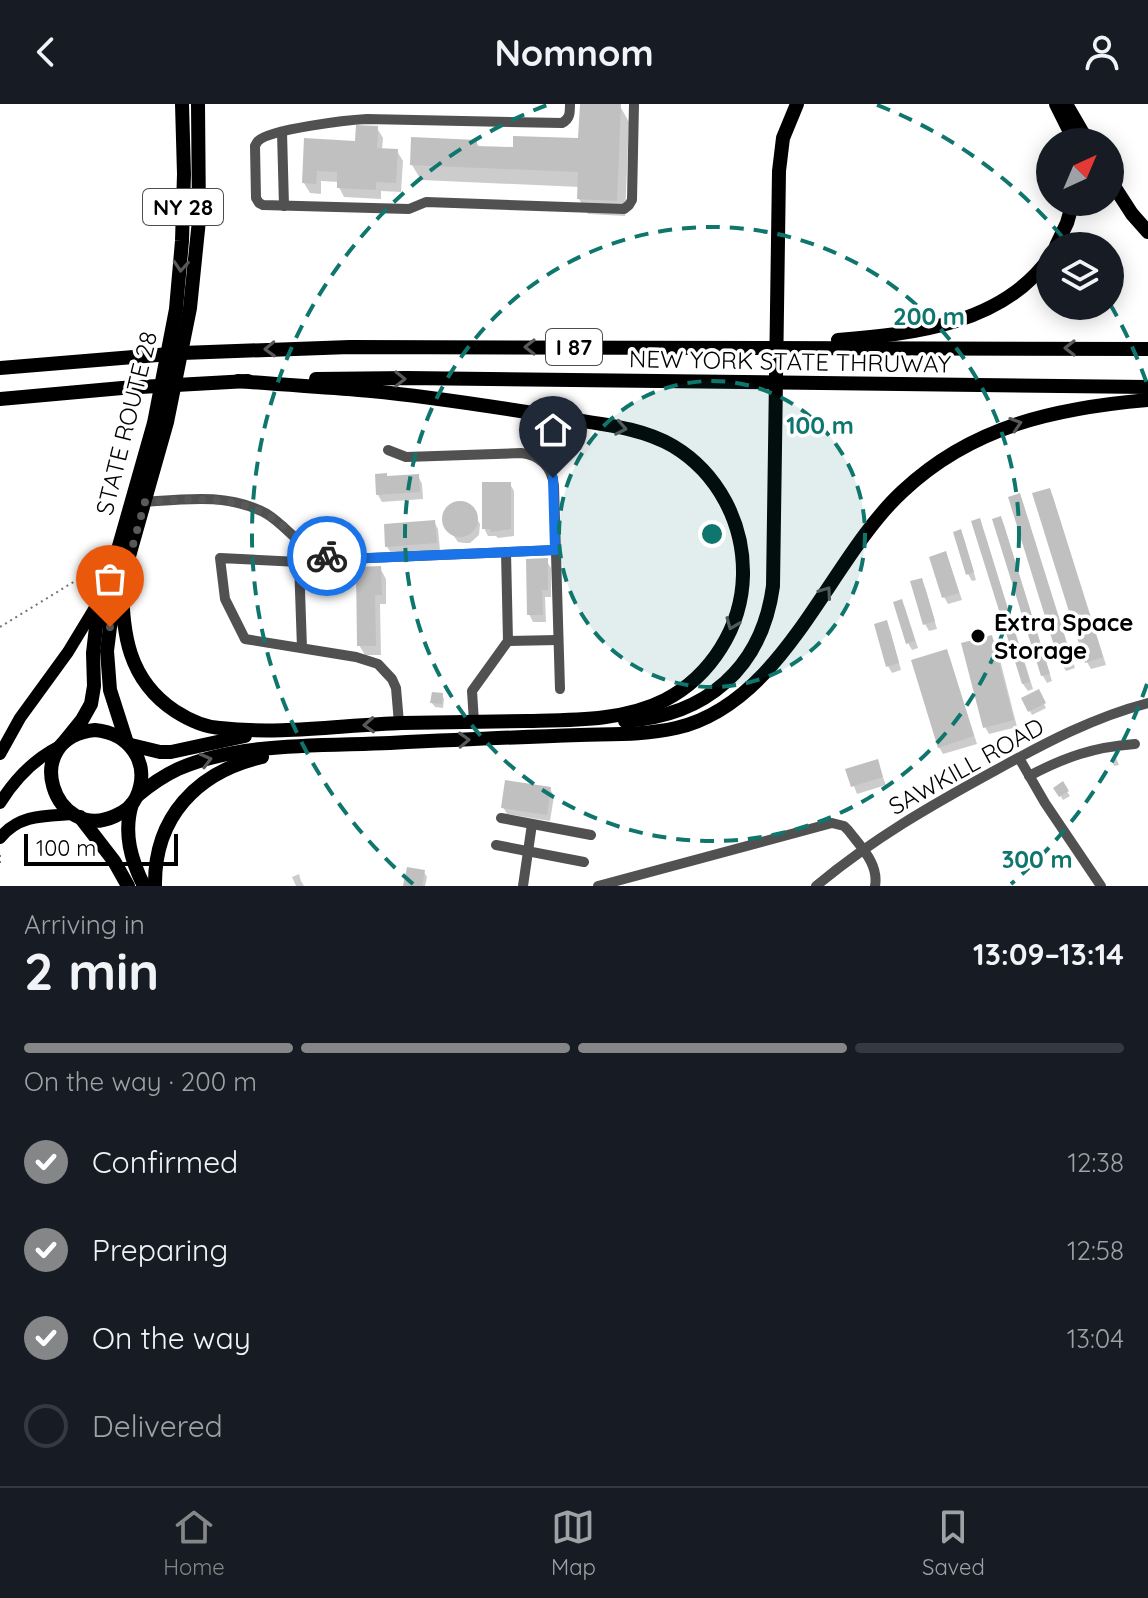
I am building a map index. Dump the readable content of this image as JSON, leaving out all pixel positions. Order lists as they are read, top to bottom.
{
  "streets": {
    "highway": [
      "NY 28",
      "I 87",
      "NEW YORK STATE THRUWAY",
      "STATE ROUTE 28"
    ],
    "street": ["SAWKILL ROAD"]
  },
  "places": ["Extra Space Storage"],
  "scale_bar": "100 m",
  "north": "top right",
  "page": {
    "header": "Nomnom",
    "scale": "100 m",
    "heading": ["2 min", "Arriving in", "13:09–13:14"],
    "bar": "On the way · 200 m",
    "list": [
      ["Confirmed", "12:38"],
      ["Preparing", "12:58"],
      ["On the way", "13:04"],
      "Delivered"
    ],
    "tabs": ["Home", "Map", "Saved"]
  },
  "rings": ["200 m", "100 m", "300 m"]
}
